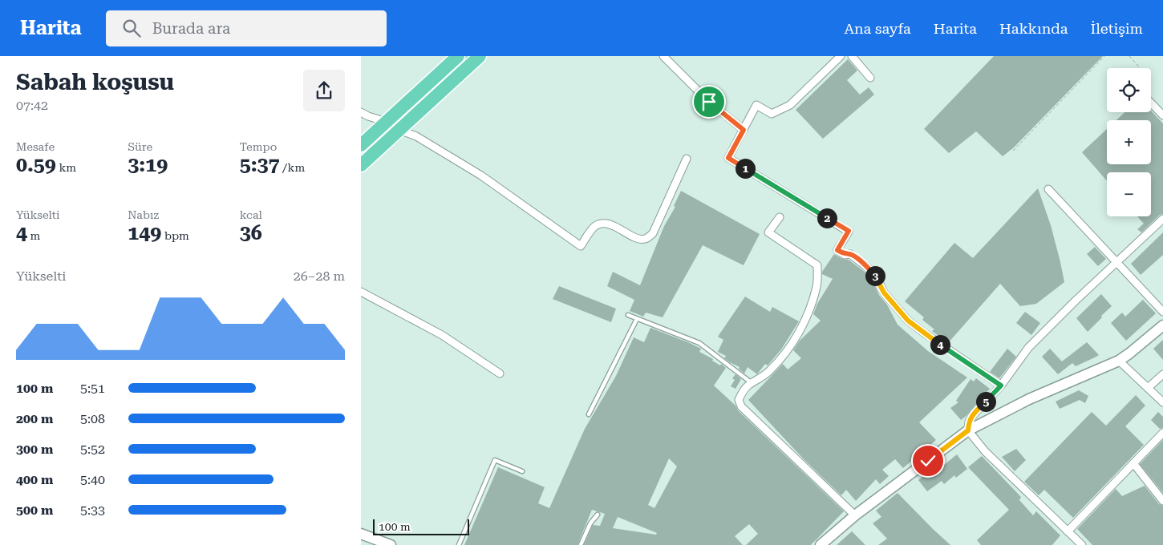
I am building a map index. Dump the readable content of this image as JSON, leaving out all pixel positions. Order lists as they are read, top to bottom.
{
  "scale_bar": "100 m",
  "page": {
    "header": "Harita",
    "search": "Burada ara",
    "nav": [
      "Ana sayfa",
      "Harita",
      "Hakkında",
      "İletişim"
    ],
    "heading": ["Sabah koşusu", "07:42"],
    "map_buttons": ["+", "−"],
    "stats": [
      ["Mesafe", "0.59 km"],
      ["Süre", "3:19"],
      ["Tempo", "5:37 /km"],
      ["Yükselti", "4 m"],
      ["Nabız", "149 bpm"],
      ["kcal", "36"]
    ],
    "pins": [
      "1",
      "2",
      "3",
      "4",
      "5"
    ],
    "chart": ["Yükselti", "26–28 m"],
    "list": [
      {
        "name": "100 m",
        "note": "5:51"
      },
      {
        "name": "200 m",
        "note": "5:08"
      },
      {
        "name": "300 m",
        "note": "5:52"
      },
      {
        "name": "400 m",
        "note": "5:40"
      },
      {
        "name": "500 m",
        "note": "5:33"
      }
    ],
    "scale": "100 m"
  }
}
